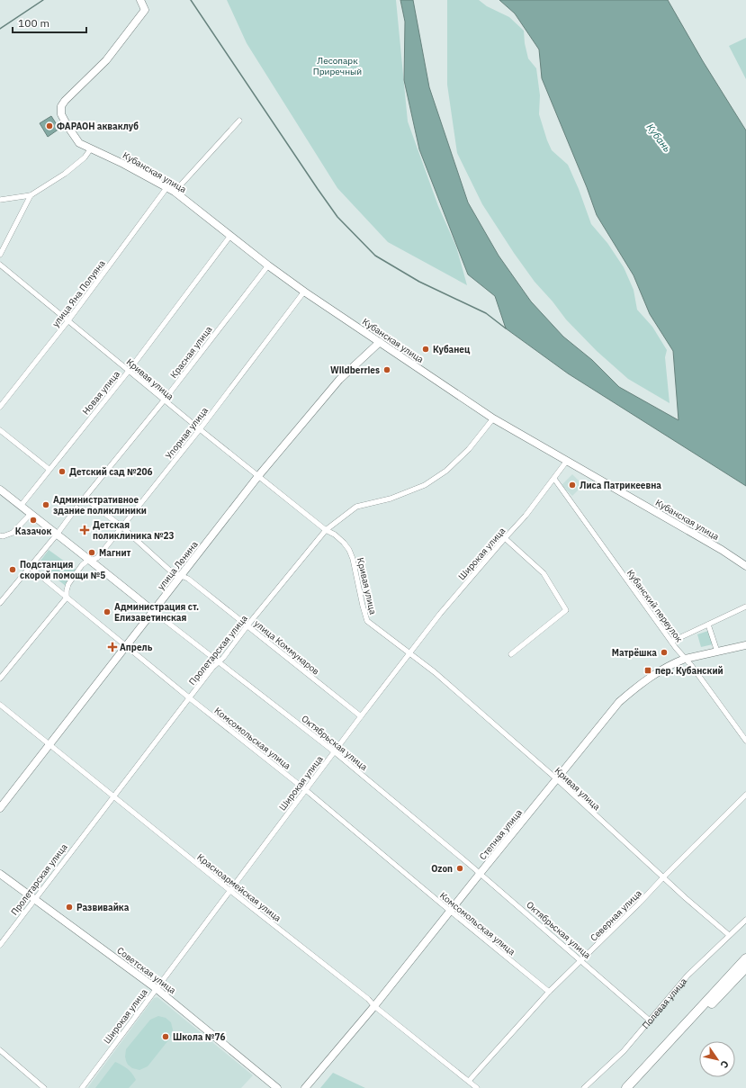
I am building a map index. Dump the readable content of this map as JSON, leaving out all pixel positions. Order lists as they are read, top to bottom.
{
  "streets": {
    "street": [
      "Кубанская улица",
      "улица Яна Полуяна",
      "Красная улица",
      "Кривая улица",
      "Новая улица",
      "Упорная улица",
      "Широкая улица",
      "улица Ленина",
      "Кубанский переулок",
      "улица Коммунаров",
      "Пролетарская улица",
      "Комсомольская улица",
      "Октябрьская улица",
      "Степная улица",
      "Красноармейская улица",
      "Северная улица",
      "Советская улица",
      "Полевая улица"
    ]
  },
  "crossings": [
    ["Кубанская улица", "улица Яна Полуяна"],
    ["Кубанская улица", "Красная улица"],
    ["Кубанская улица", "Новая улица"],
    ["Кубанская улица", "Упорная улица"],
    ["Кубанская улица", "Широкая улица"],
    ["Кубанская улица", "улица Ленина"],
    ["Кубанская улица", "Пролетарская улица"],
    ["улица Яна Полуяна", "Кривая улица"],
    ["Красная улица", "Кривая улица"],
    ["Красная улица", "улица Коммунаров"],
    ["Кривая улица", "Новая улица"],
    ["Кривая улица", "Упорная улица"],
    ["Кривая улица", "Широкая улица"],
    ["Кривая улица", "улица Ленина"],
    ["Кривая улица", "Пролетарская улица"],
    ["Кривая улица", "Степная улица"],
    ["Кривая улица", "Северная улица"],
    ["Кривая улица", "Полевая улица"],
    ["Новая улица", "Октябрьская улица"],
    ["Упорная улица", "улица Коммунаров"],
    ["Упорная улица", "Комсомольская улица"],
    ["Упорная улица", "Октябрьская улица"],
    ["Широкая улица", "Кубанский переулок"],
    ["Широкая улица", "улица Коммунаров"],
    ["Широкая улица", "Комсомольская улица"],
    ["Широкая улица", "Октябрьская улица"],
    ["Широкая улица", "Красноармейская улица"],
    ["Широкая улица", "Советская улица"],
    ["улица Ленина", "улица Коммунаров"],
    ["улица Ленина", "Комсомольская улица"],
    ["улица Ленина", "Октябрьская улица"],
    ["улица Ленина", "Красноармейская улица"],
    ["Кубанский переулок", "Степная улица"],
    ["улица Коммунаров", "Пролетарская улица"],
    ["Пролетарская улица", "Комсомольская улица"],
    ["Пролетарская улица", "Октябрьская улица"],
    ["Пролетарская улица", "Красноармейская улица"],
    ["Пролетарская улица", "Советская улица"],
    ["Комсомольская улица", "Степная улица"],
    ["Комсомольская улица", "Северная улица"],
    ["Октябрьская улица", "Степная улица"],
    ["Октябрьская улица", "Северная улица"],
    ["Октябрьская улица", "Полевая улица"],
    ["Степная улица", "Красноармейская улица"],
    ["Красноармейская улица", "Северная улица"]
  ],
  "water": ["Кубань"],
  "parks": ["Лесопарк Приречный"],
  "places": {
    "other": [
      "ФАРАОН акваклуб",
      "Кубанец",
      "Wildberries",
      "Детский сад №206",
      "Лиса Патрикеевна",
      "Административное здание поликлиники",
      "Казачок",
      "Магнит",
      "Подстанция скорой помощи №5",
      "Администрация ст. Елизаветинская",
      "Матрёшка",
      "Ozon",
      "Развивайка",
      "Школа №76"
    ],
    "health": ["Детская поликлиника №23", "Апрель"],
    "transit": ["пер. Кубанский"]
  },
  "scale_bar": "100 m",
  "north": "bottom right"
}
